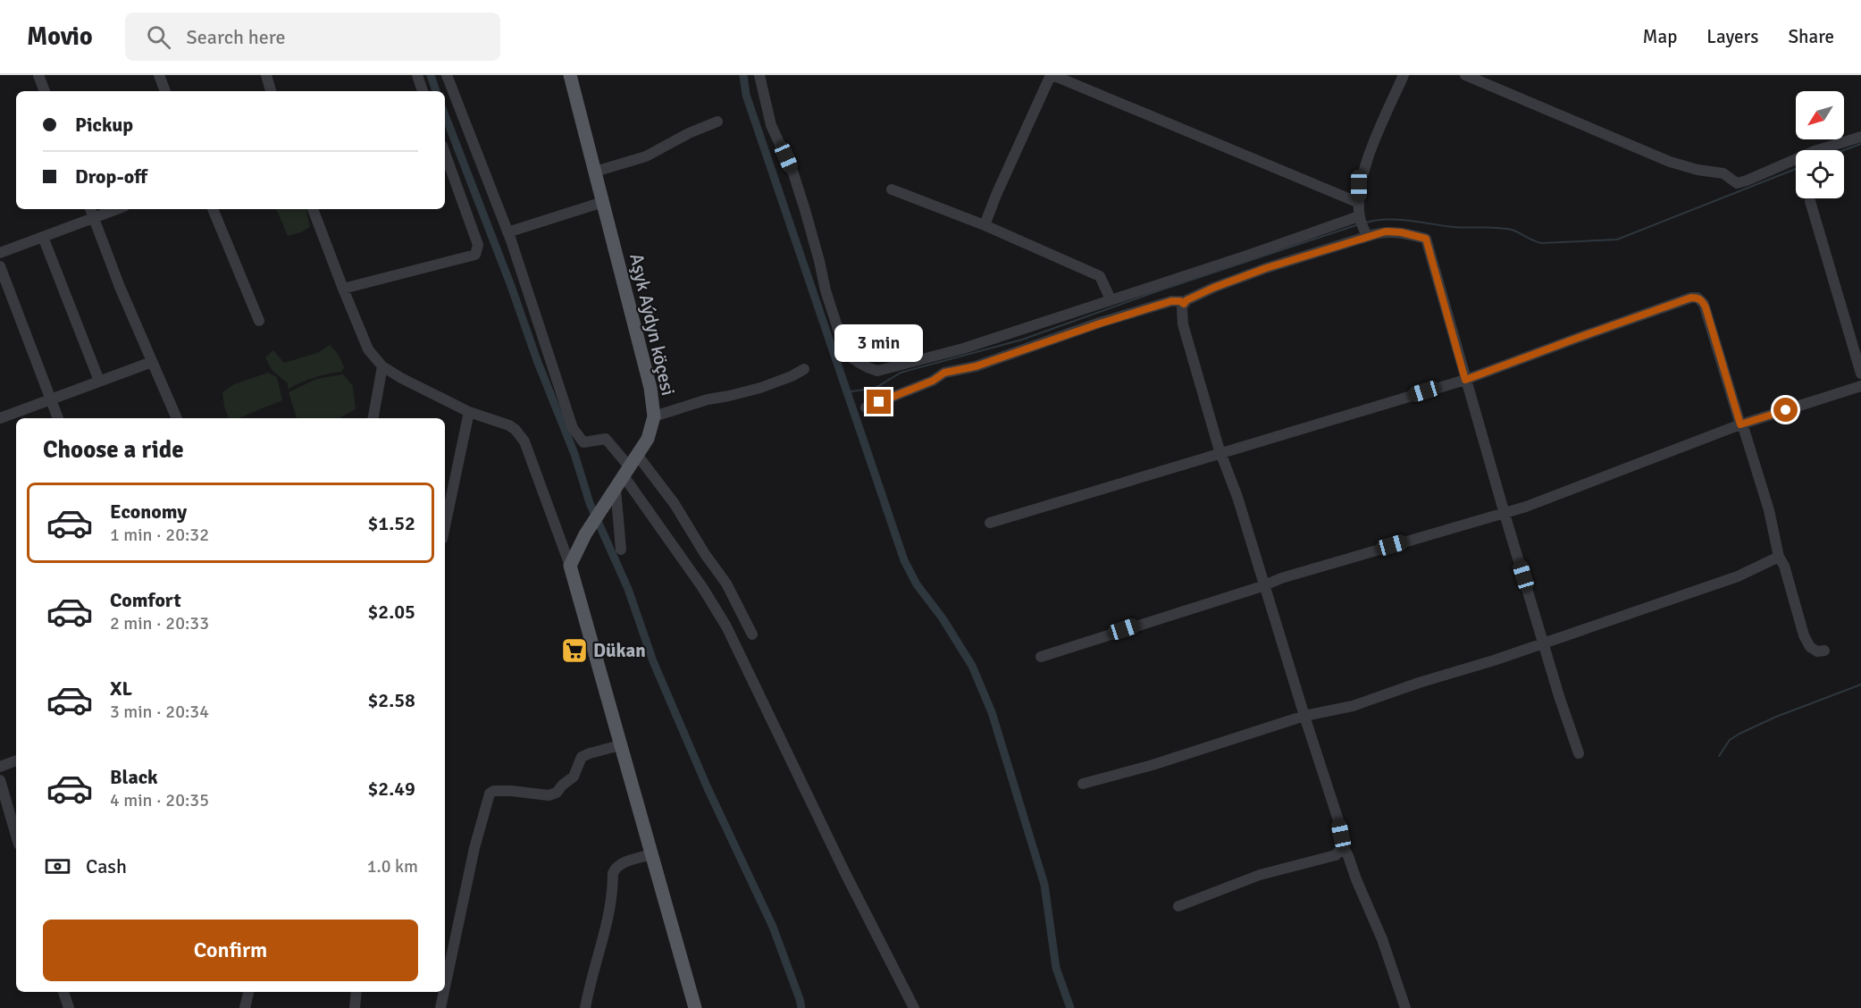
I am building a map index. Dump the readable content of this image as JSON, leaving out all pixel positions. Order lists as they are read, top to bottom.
{
  "streets": {
    "main road": ["Aşyk Aýdyn köçesi"]
  },
  "places": {
    "supermarket": ["Dükan"]
  },
  "north": "bottom left",
  "page": {
    "header": "Movio",
    "search": "Search here",
    "nav": ["Map", "Layers", "Share"],
    "banner": ["Pickup", "Drop-off"],
    "bubble": "3 min",
    "heading": "Choose a ride",
    "list": [
      {
        "name": "Economy",
        "note": "1 min · 20:32",
        "value": "$1.52"
      },
      {
        "name": "Comfort",
        "note": "2 min · 20:33",
        "value": "$2.05"
      },
      {
        "name": "XL",
        "note": "3 min · 20:34",
        "value": "$2.58"
      },
      {
        "name": "Black",
        "note": "4 min · 20:35",
        "value": "$2.49"
      }
    ],
    "pay": ["Cash", "1.0 km"],
    "buttons": "Confirm"
  }
}
